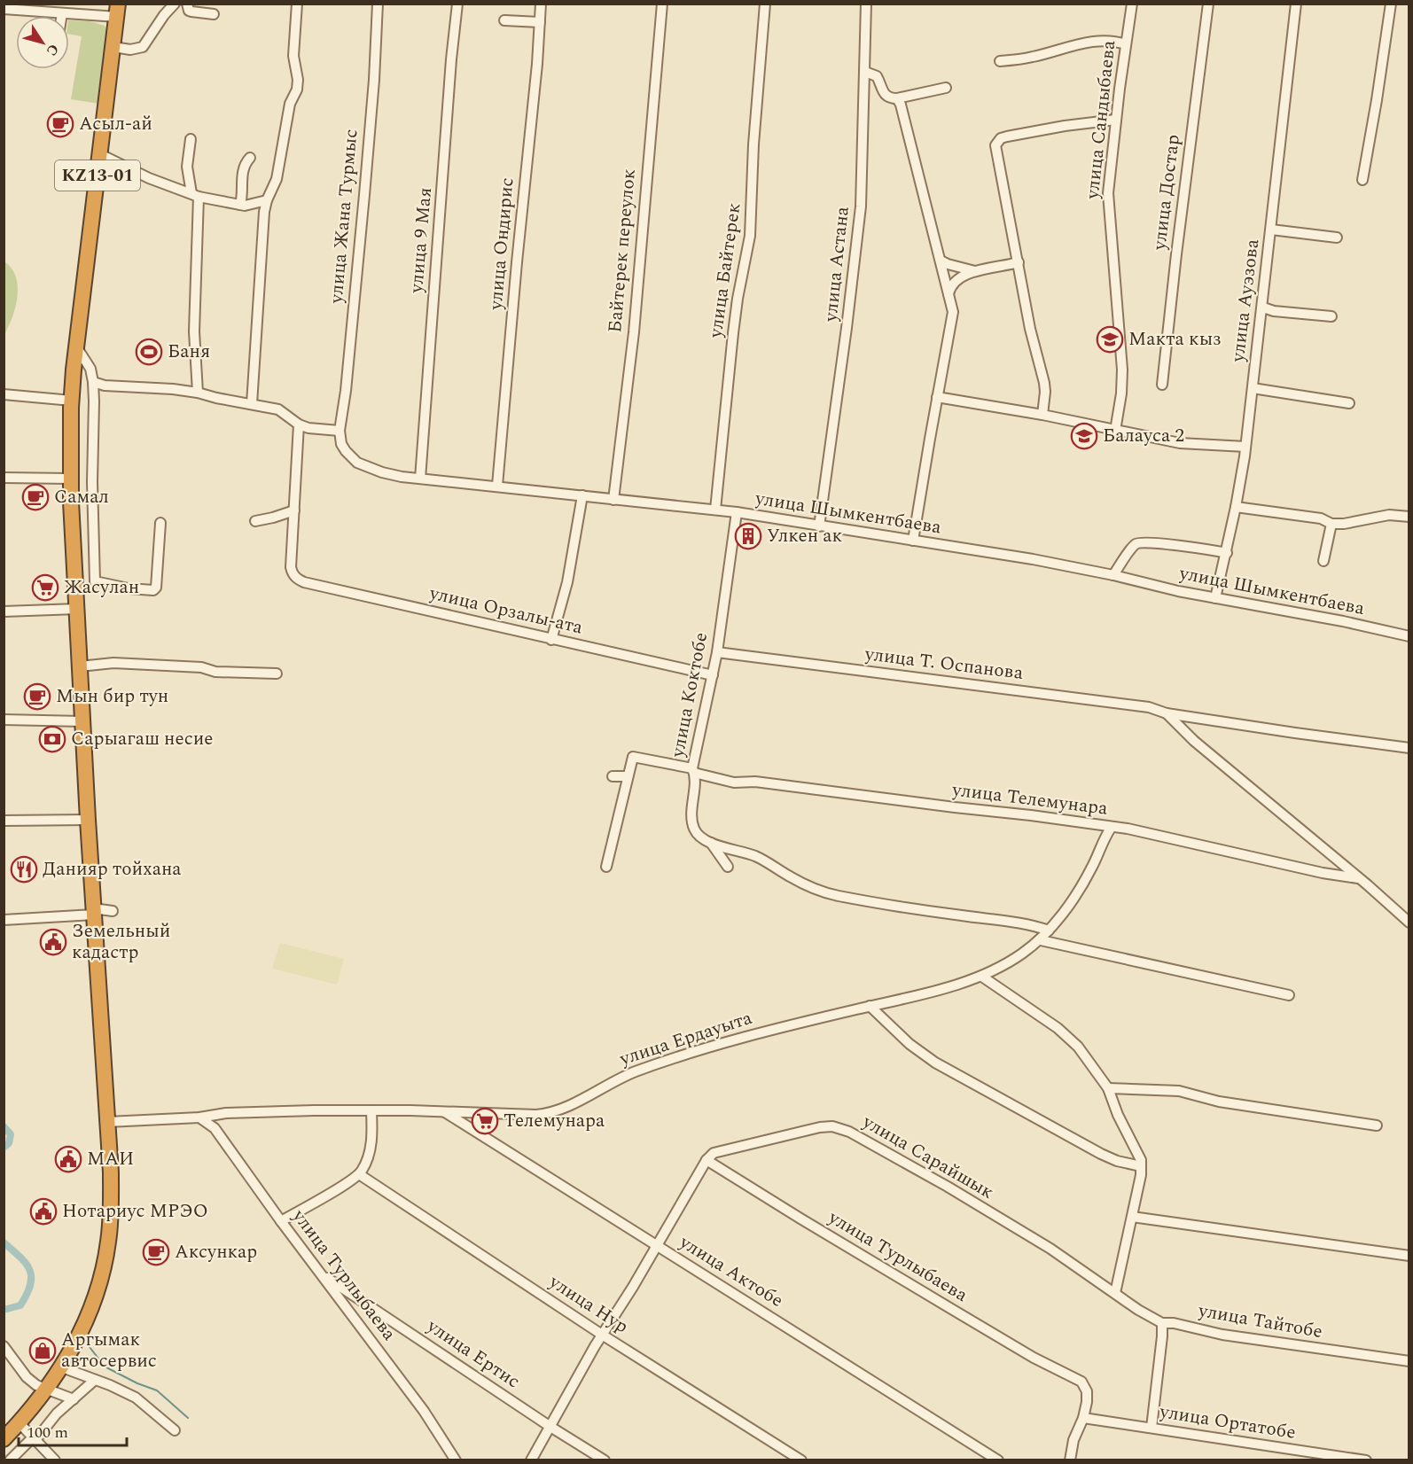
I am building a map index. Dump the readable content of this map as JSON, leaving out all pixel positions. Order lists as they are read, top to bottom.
{
  "streets": {
    "highway": ["KZ13-01"],
    "street": [
      "улица Сандыбаева",
      "улица Достар",
      "улица Жана Турмыс",
      "улица 9 Мая",
      "улица Ондирис",
      "Байтерек переулок",
      "улица Астана",
      "улица Байтерек",
      "улица Ауэзова",
      "улица Шымкентбаева",
      "улица Орзалы-ата",
      "улица Т. Оспанова",
      "улица Коктобе",
      "улица Телемунара",
      "улица Ердауыта",
      "улица Сарайшык",
      "улица Турлыбаева",
      "улица Актобе",
      "улица Нур",
      "улица Тайтобе",
      "улица Ертис",
      "улица Ортатобе"
    ]
  },
  "crossings": [
    ["KZ13-01", "улица Ердауыта"],
    ["улица Жана Турмыс", "улица Шымкентбаева"],
    ["улица 9 Мая", "улица Шымкентбаева"],
    ["улица Ондирис", "улица Шымкентбаева"],
    ["Байтерек переулок", "улица Шымкентбаева"],
    ["улица Астана", "улица Шымкентбаева"],
    ["улица Байтерек", "улица Шымкентбаева"],
    ["улица Ауэзова", "улица Шымкентбаева"],
    ["улица Шымкентбаева", "улица Коктобе"],
    ["улица Орзалы-ата", "улица Коктобе"],
    ["улица Т. Оспанова", "улица Коктобе"],
    ["улица Т. Оспанова", "улица Телемунара"],
    ["улица Коктобе", "улица Телемунара"],
    ["улица Телемунара", "улица Ердауыта"],
    ["улица Ердауыта", "улица Турлыбаева"],
    ["улица Ердауыта", "улица Актобе"],
    ["улица Сарайшык", "улица Турлыбаева"],
    ["улица Сарайшык", "улица Тайтобе"],
    ["улица Турлыбаева", "улица Ертис"],
    ["улица Турлыбаева", "улица Ортатобе"]
  ],
  "places": {
    "cafe": [
      "Асыл-ай",
      "Самал",
      "Мын бир тун",
      "Аксункар"
    ],
    "school or university": ["Макта кыз", "Балауса 2"],
    "sports": ["Баня"],
    "building": ["Улкен ак"],
    "supermarket": ["Жасулан", "Телемунара"],
    "bank": ["Сарыагаш несие"],
    "restaurant": ["Данияр тойхана"],
    "public building": ["Земельный кадастр", "МАИ", "Нотариус МРЭО"],
    "shop": ["Аргымак автосервис"]
  },
  "scale_bar": "100 m",
  "north": "bottom right"
}
